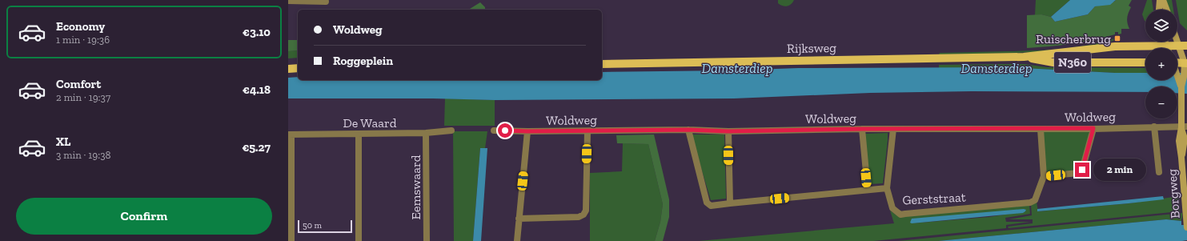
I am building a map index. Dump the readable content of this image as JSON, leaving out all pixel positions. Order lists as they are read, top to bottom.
{
  "streets": {
    "main road": ["Rijksweg", "N360", "Borgweg"],
    "street": [
      "Woldweg",
      "De Waard",
      "Eemswaard",
      "Gerststraat"
    ]
  },
  "crossings": [
    ["Woldweg", "Borgweg"],
    ["Woldweg", "Gerststraat"],
    ["De Waard", "Eemswaard"]
  ],
  "water": ["Damsterdiep"],
  "places": {
    "transit": ["Ruischerbrug"]
  },
  "scale_bar": "50 m",
  "page": {
    "list": [
      {
        "name": "Economy",
        "note": "1 min · 19:36",
        "value": "€3.10"
      },
      {
        "name": "Comfort",
        "note": "2 min · 19:37",
        "value": "€4.18"
      },
      {
        "name": "XL",
        "note": "3 min · 19:38",
        "value": "€5.27"
      }
    ],
    "map_buttons": ["+", "−"],
    "banner": ["Woldweg", "Roggeplein"],
    "bubble": "2 min",
    "buttons": "Confirm",
    "scale": "50 m"
  }
}
